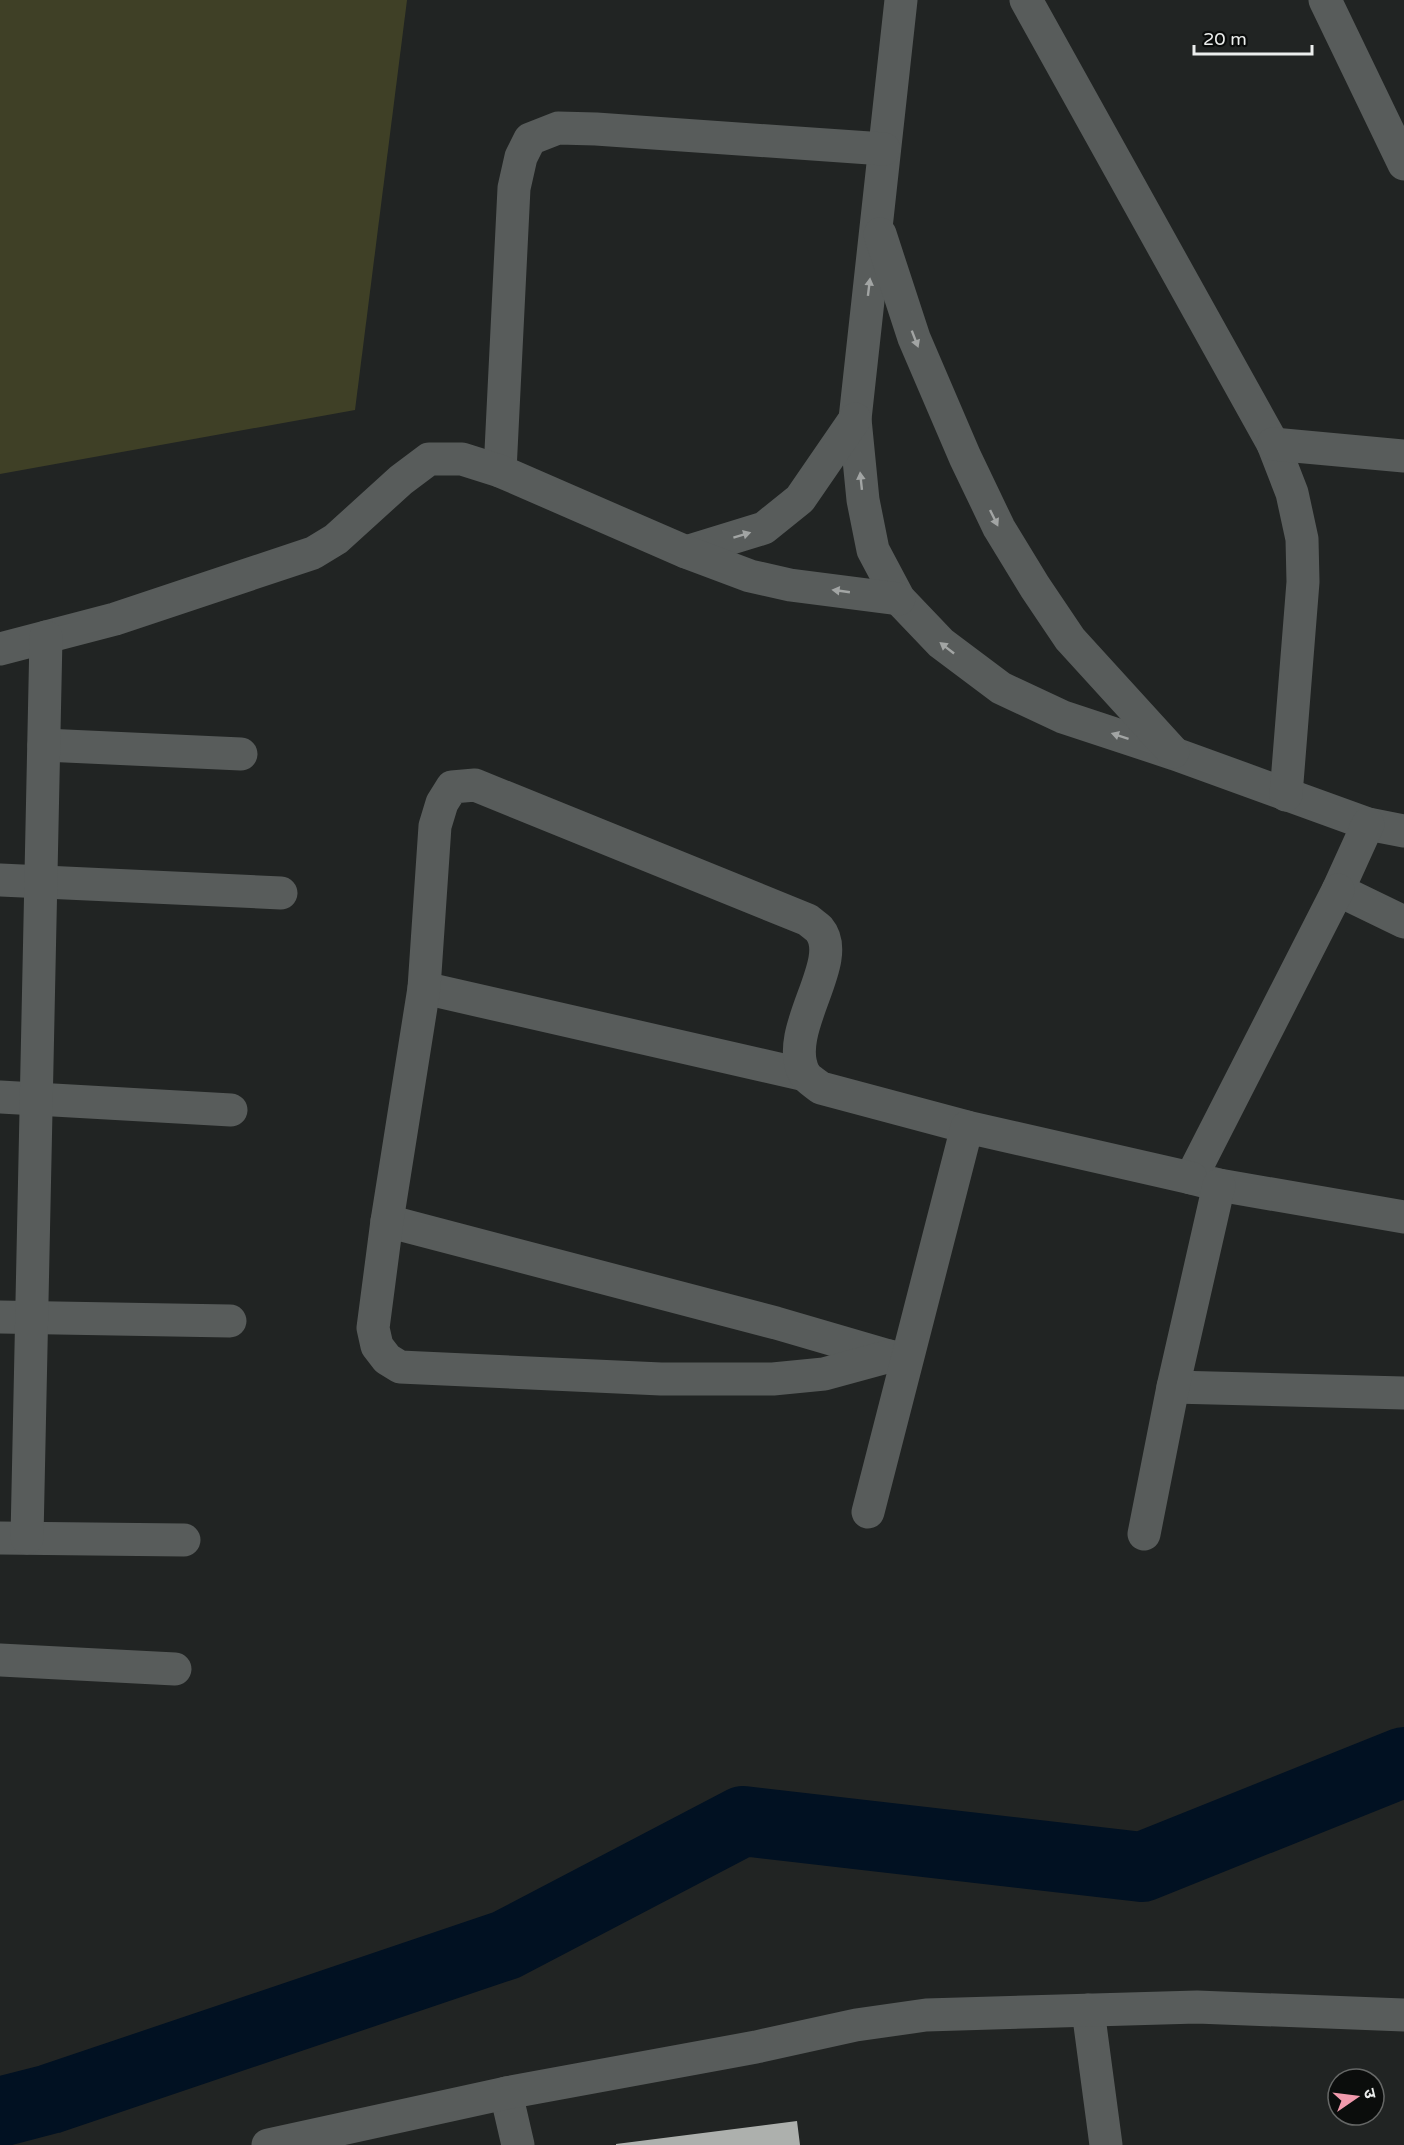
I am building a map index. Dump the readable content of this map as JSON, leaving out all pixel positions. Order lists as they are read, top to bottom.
{
  "scale_bar": "20 m",
  "north": "right"
}
